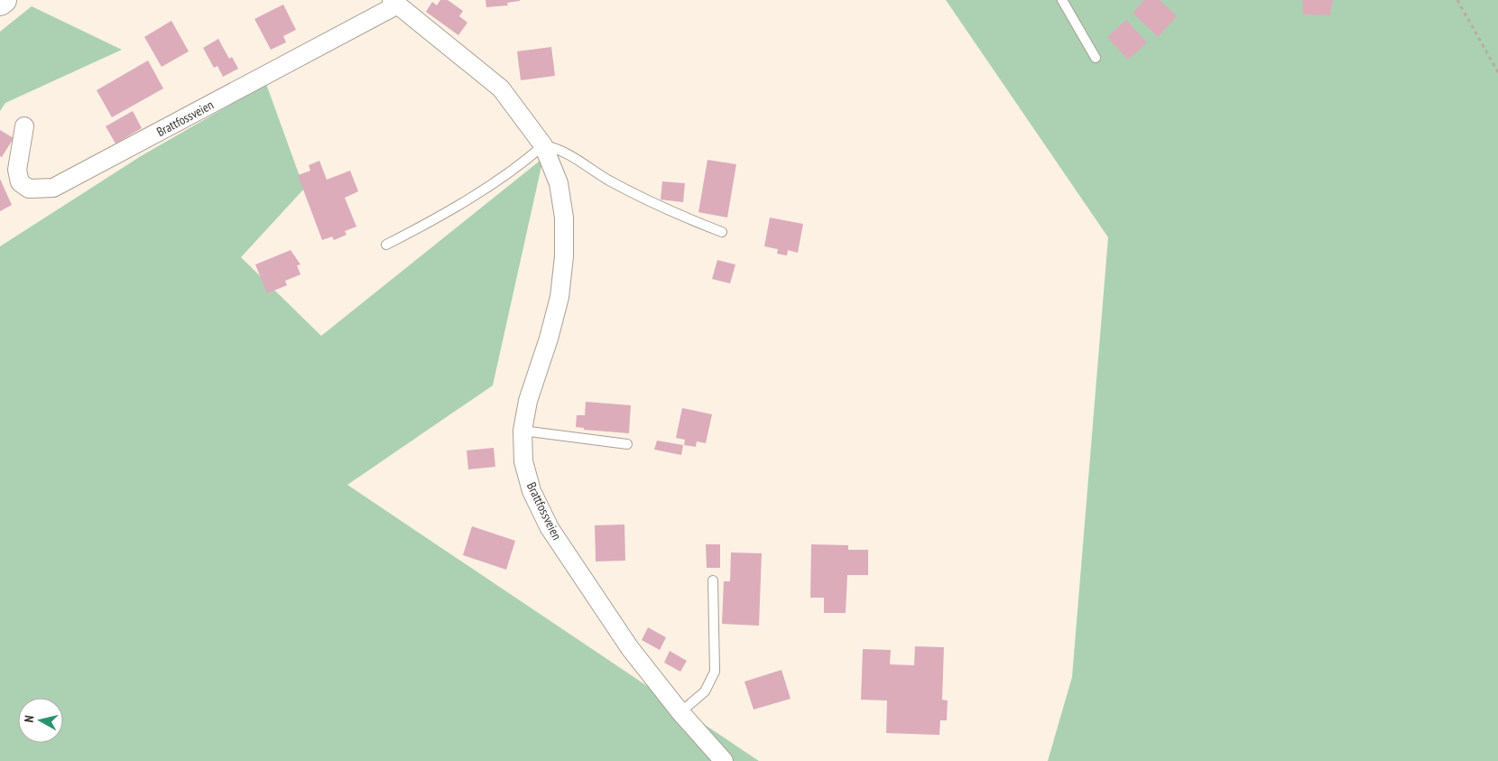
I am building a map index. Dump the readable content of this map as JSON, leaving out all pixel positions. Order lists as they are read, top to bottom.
{
  "streets": {
    "street": ["Brattfossveien"]
  },
  "north": "left"
}
